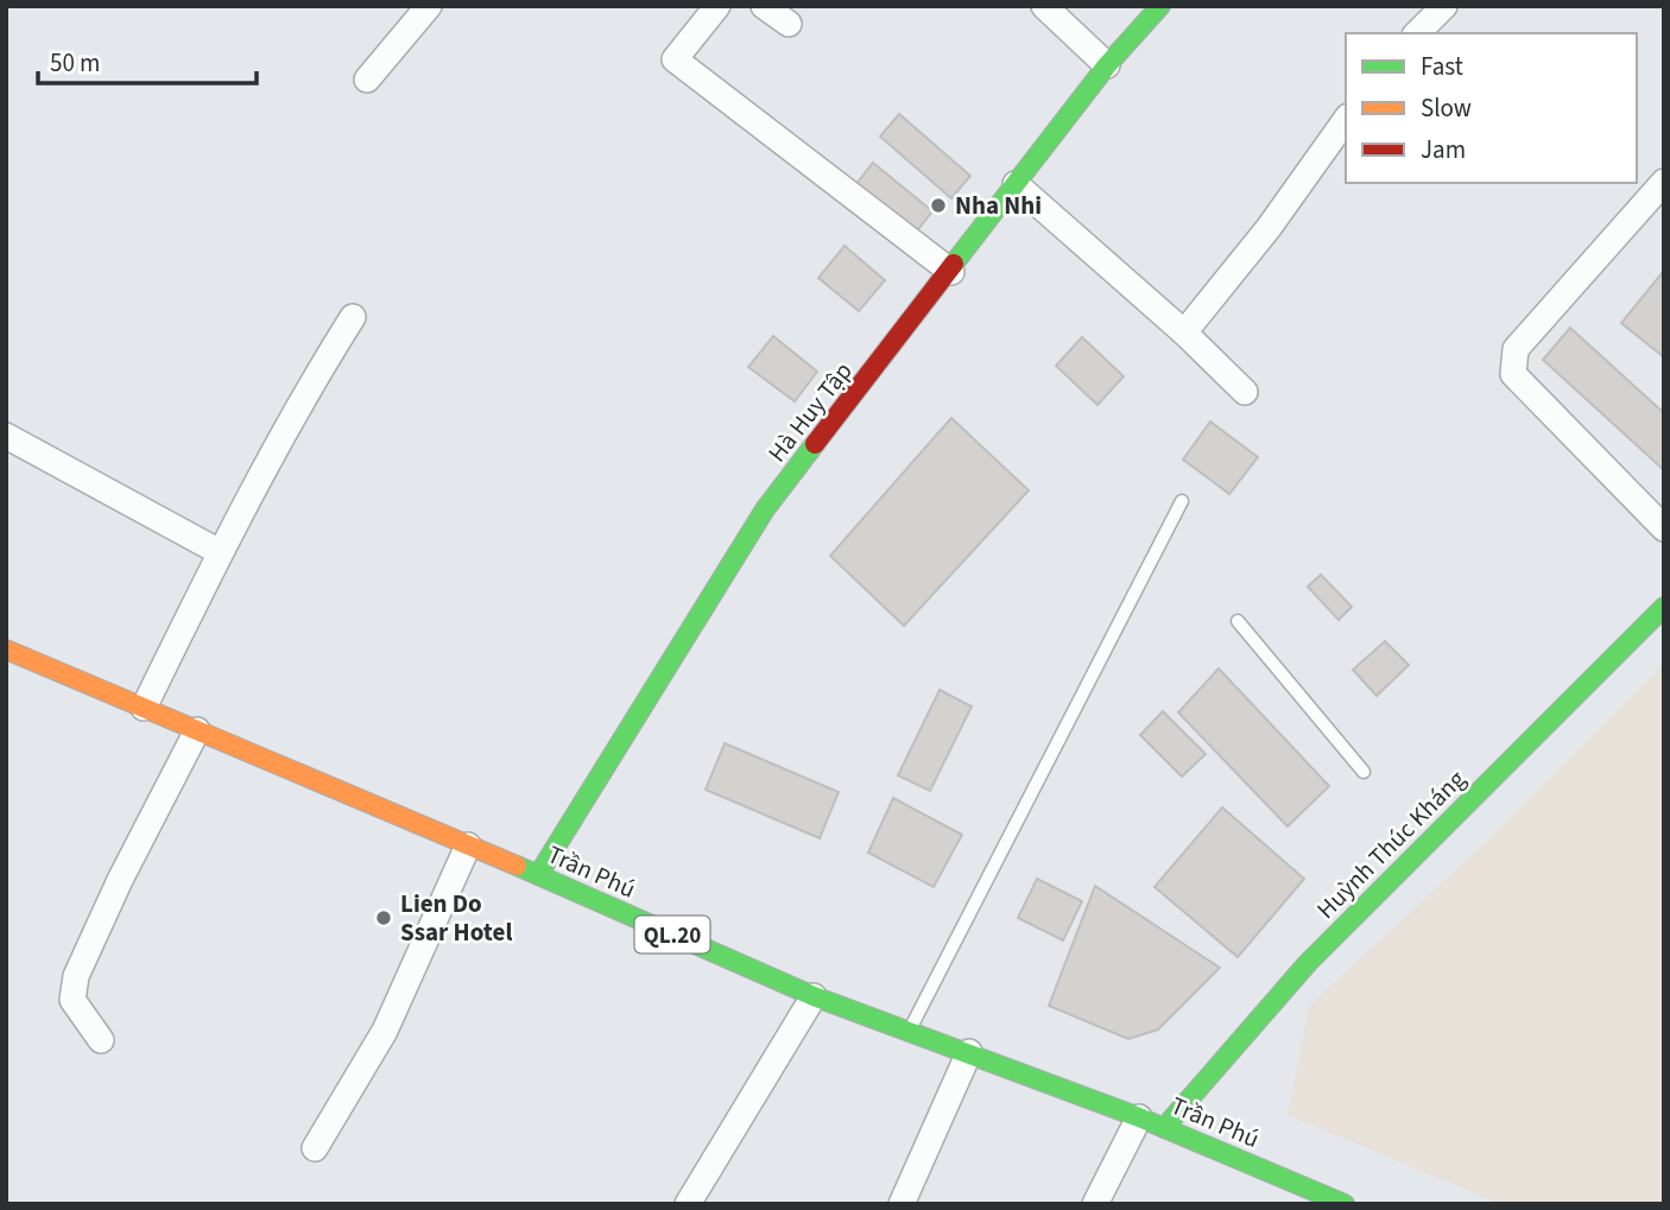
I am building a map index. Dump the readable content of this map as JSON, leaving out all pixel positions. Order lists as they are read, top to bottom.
{
  "streets": {
    "main road": [
      "Hà Huy Tập",
      "Huỳnh Thúc Kháng",
      "Trần Phú",
      "QL.20"
    ]
  },
  "crossings": [
    ["Hà Huy Tập", "Trần Phú"],
    ["Huỳnh Thúc Kháng", "Trần Phú"]
  ],
  "places": ["Nha Nhi", "Lien Do Ssar Hotel"],
  "legend": ["Fast", "Slow", "Jam"],
  "scale_bar": "50 m"
}
